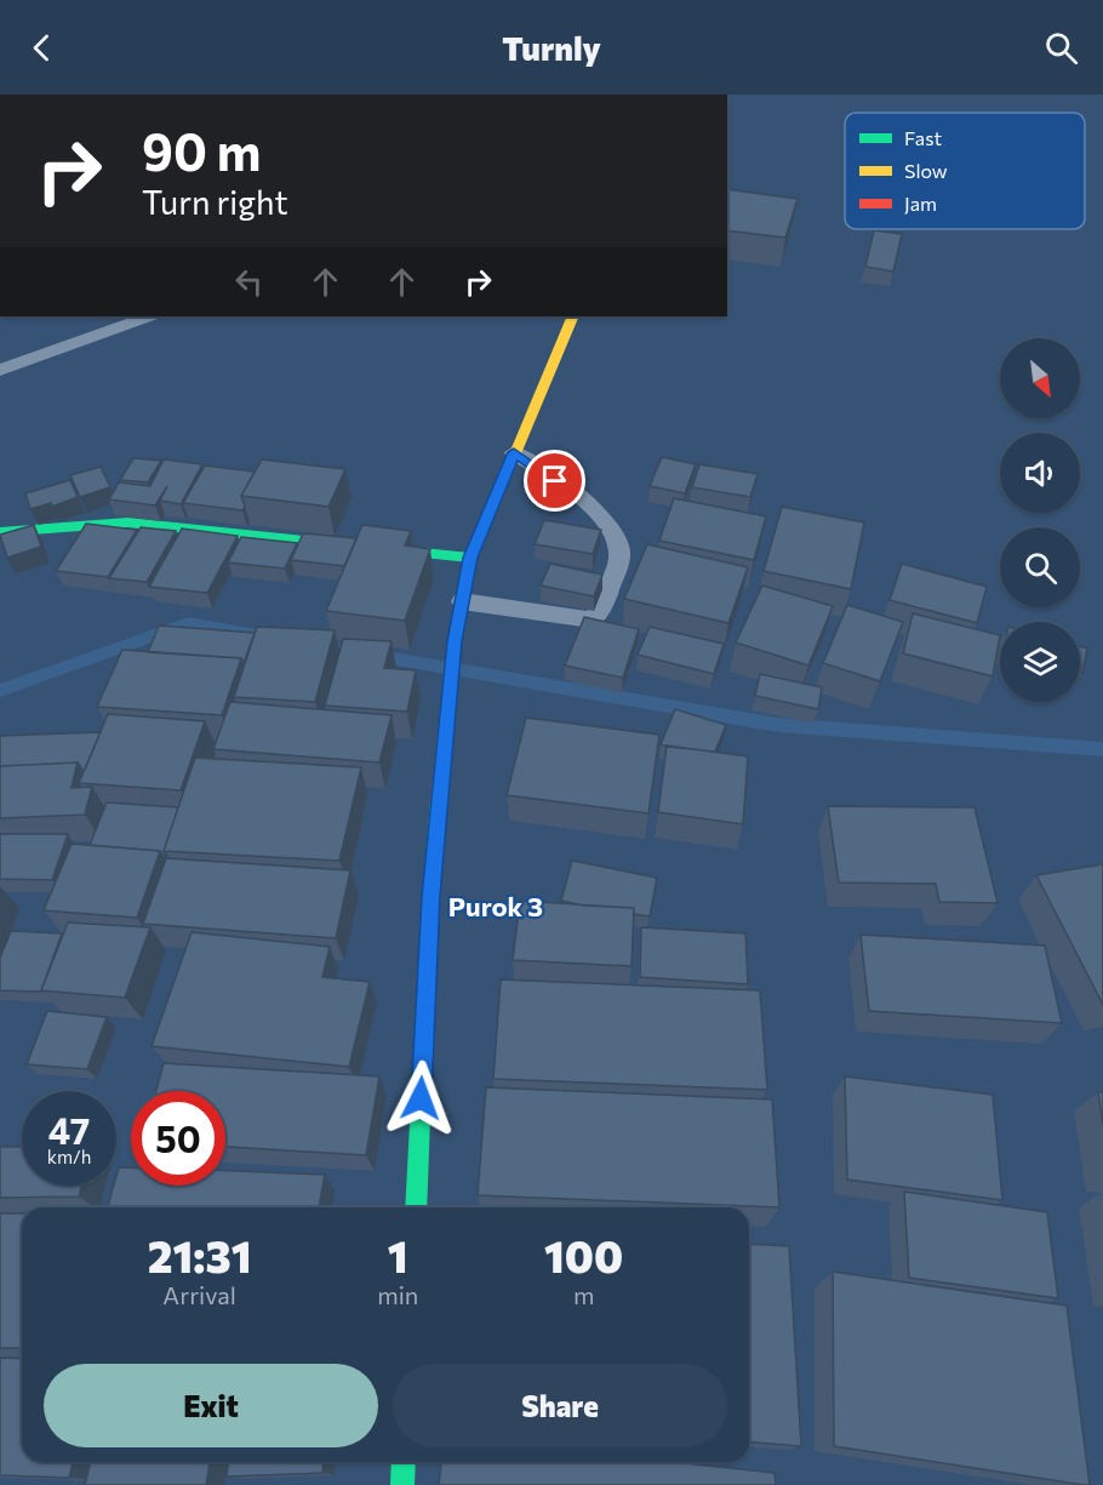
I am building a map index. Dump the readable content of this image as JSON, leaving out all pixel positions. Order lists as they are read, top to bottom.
{
  "districts": ["Purok 3"],
  "legend": ["Fast", "Slow", "Jam"],
  "north": "bottom right",
  "page": {
    "header": "Turnly",
    "turn": ["90 m", "Turn right"],
    "speed": "47 km/h",
    "limit": "50",
    "eta": [
      "21:31",
      "Arrival",
      "1",
      "min",
      "100",
      "m"
    ],
    "buttons": ["Exit", "Share"]
  }
}
